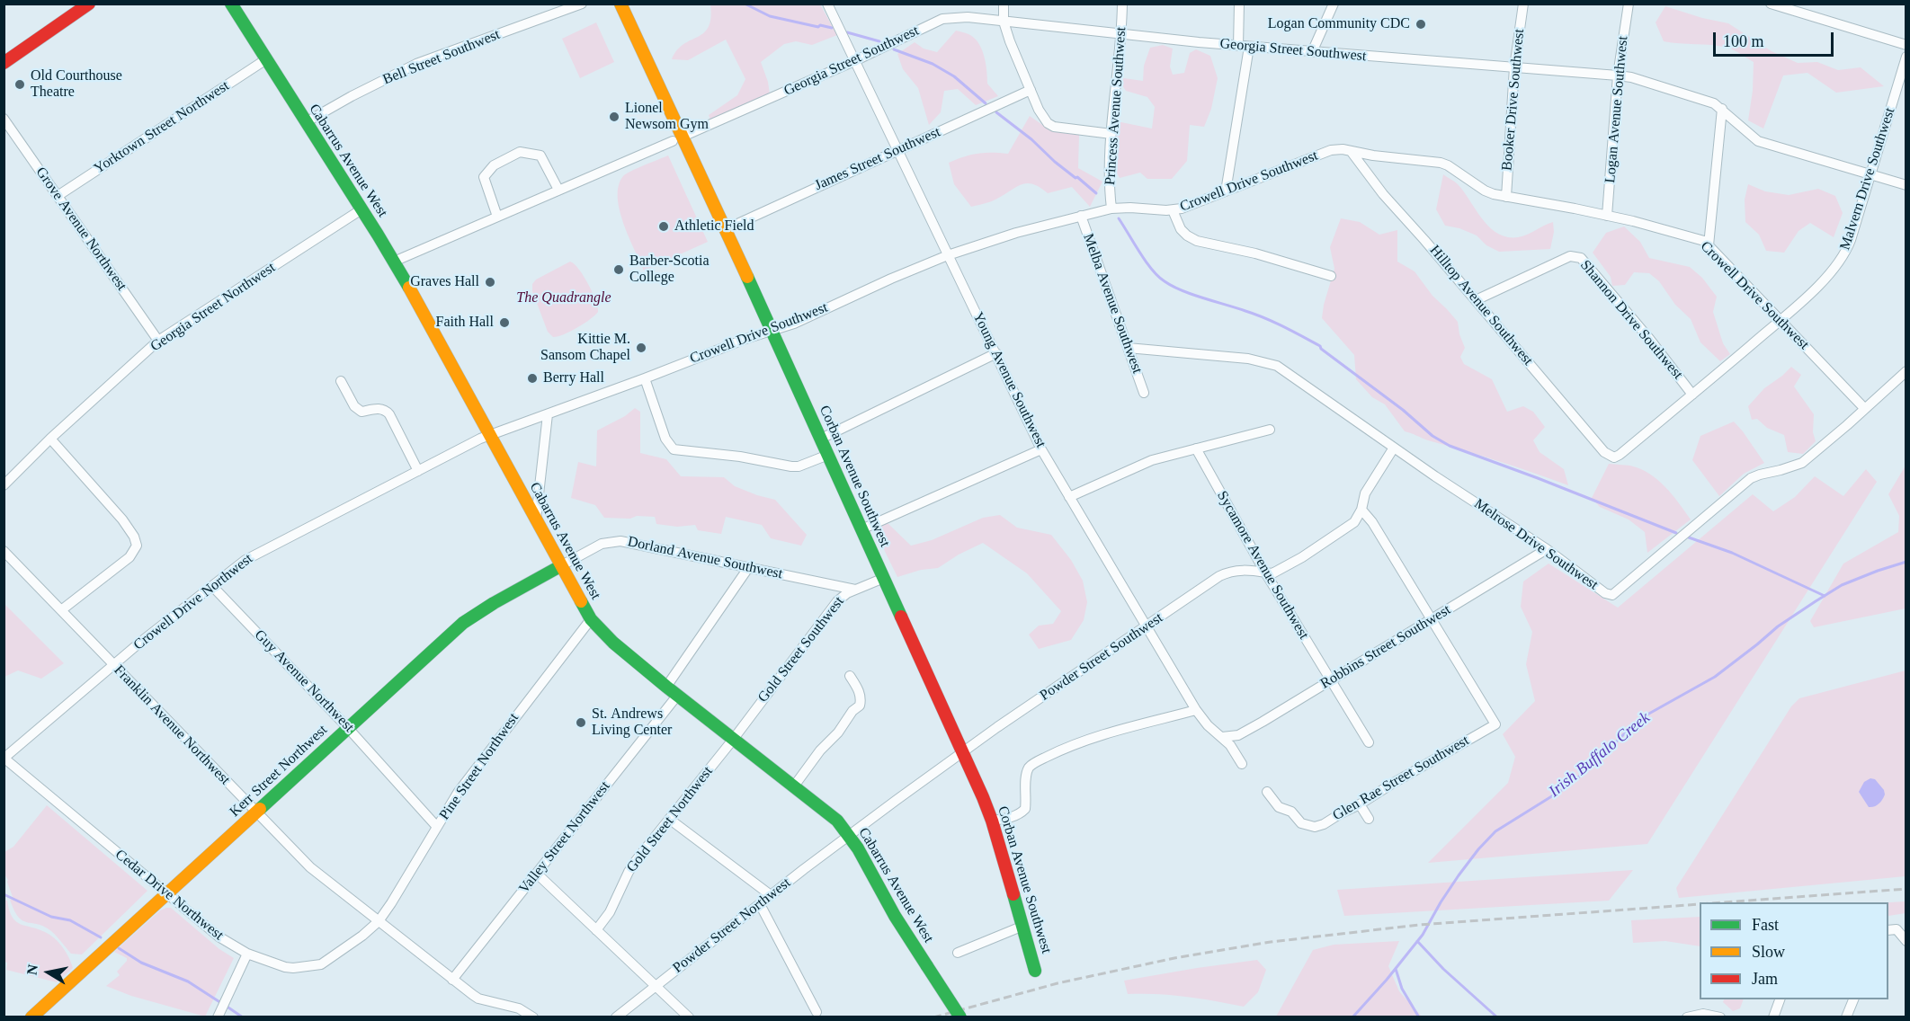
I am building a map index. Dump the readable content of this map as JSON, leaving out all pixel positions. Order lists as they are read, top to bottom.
{
  "streets": {
    "street": [
      "Georgia Street Southwest",
      "Bell Street Southwest",
      "Booker Drive Southwest",
      "Princess Avenue Southwest",
      "Logan Avenue Southwest",
      "Yorktown Street Northwest",
      "James Street Southwest",
      "Cabarrus Avenue West",
      "Malvern Drive Southwest",
      "Crowell Drive Southwest",
      "Grove Avenue Northwest",
      "Melba Avenue Southwest",
      "Hilltop Avenue Southwest",
      "Georgia Street Northwest",
      "Shannon Drive Southwest",
      "Young Avenue Southwest",
      "Corban Avenue Southwest",
      "Melrose Drive Southwest",
      "Dorland Avenue Southwest",
      "Sycamore Avenue Southwest",
      "Crowell Drive Northwest",
      "Robbins Street Southwest",
      "Gold Street Southwest",
      "Powder Street Southwest",
      "Guy Avenue Northwest",
      "Franklin Avenue Northwest",
      "Pine Street Northwest",
      "Kerr Street Northwest",
      "Glen Rae Street Southwest",
      "Gold Street Northwest",
      "Valley Street Northwest",
      "Cedar Drive Northwest",
      "Powder Street Northwest"
    ]
  },
  "crossings": [
    ["Georgia Street Southwest", "Booker Drive Southwest"],
    ["Georgia Street Southwest", "Princess Avenue Southwest"],
    ["Georgia Street Southwest", "Logan Avenue Southwest"],
    ["Georgia Street Southwest", "Cabarrus Avenue West"],
    ["Georgia Street Southwest", "Malvern Drive Southwest"],
    ["Georgia Street Southwest", "Young Avenue Southwest"],
    ["Georgia Street Southwest", "Corban Avenue Southwest"],
    ["Bell Street Southwest", "Cabarrus Avenue West"],
    ["Booker Drive Southwest", "Crowell Drive Southwest"],
    ["Princess Avenue Southwest", "Crowell Drive Southwest"],
    ["Logan Avenue Southwest", "Crowell Drive Southwest"],
    ["Yorktown Street Northwest", "Cabarrus Avenue West"],
    ["Yorktown Street Northwest", "Grove Avenue Northwest"],
    ["James Street Southwest", "Young Avenue Southwest"],
    ["James Street Southwest", "Corban Avenue Southwest"],
    ["Cabarrus Avenue West", "Crowell Drive Southwest"],
    ["Cabarrus Avenue West", "Georgia Street Northwest"],
    ["Cabarrus Avenue West", "Dorland Avenue Southwest"],
    ["Cabarrus Avenue West", "Crowell Drive Northwest"],
    ["Cabarrus Avenue West", "Gold Street Southwest"],
    ["Cabarrus Avenue West", "Powder Street Southwest"],
    ["Cabarrus Avenue West", "Pine Street Northwest"],
    ["Cabarrus Avenue West", "Kerr Street Northwest"],
    ["Cabarrus Avenue West", "Gold Street Northwest"],
    ["Cabarrus Avenue West", "Valley Street Northwest"],
    ["Cabarrus Avenue West", "Powder Street Northwest"],
    ["Malvern Drive Southwest", "Crowell Drive Southwest"],
    ["Malvern Drive Southwest", "Hilltop Avenue Southwest"],
    ["Malvern Drive Southwest", "Shannon Drive Southwest"],
    ["Crowell Drive Southwest", "Melba Avenue Southwest"],
    ["Crowell Drive Southwest", "Hilltop Avenue Southwest"],
    ["Crowell Drive Southwest", "Young Avenue Southwest"],
    ["Crowell Drive Southwest", "Corban Avenue Southwest"],
    ["Crowell Drive Southwest", "Melrose Drive Southwest"],
    ["Crowell Drive Southwest", "Crowell Drive Northwest"],
    ["Grove Avenue Northwest", "Georgia Street Northwest"],
    ["Melba Avenue Southwest", "Melrose Drive Southwest"],
    ["Hilltop Avenue Southwest", "Shannon Drive Southwest"],
    ["Young Avenue Southwest", "Robbins Street Southwest"],
    ["Young Avenue Southwest", "Powder Street Southwest"],
    ["Corban Avenue Southwest", "Gold Street Southwest"],
    ["Corban Avenue Southwest", "Powder Street Southwest"],
    ["Melrose Drive Southwest", "Robbins Street Southwest"],
    ["Dorland Avenue Southwest", "Gold Street Southwest"],
    ["Dorland Avenue Southwest", "Kerr Street Northwest"],
    ["Sycamore Avenue Southwest", "Robbins Street Southwest"],
    ["Sycamore Avenue Southwest", "Powder Street Southwest"],
    ["Crowell Drive Northwest", "Guy Avenue Northwest"],
    ["Crowell Drive Northwest", "Franklin Avenue Northwest"],
    ["Crowell Drive Northwest", "Cedar Drive Northwest"],
    ["Robbins Street Southwest", "Glen Rae Street Southwest"],
    ["Gold Street Southwest", "Gold Street Northwest"],
    ["Powder Street Southwest", "Powder Street Northwest"],
    ["Guy Avenue Northwest", "Pine Street Northwest"],
    ["Guy Avenue Northwest", "Kerr Street Northwest"],
    ["Franklin Avenue Northwest", "Pine Street Northwest"],
    ["Franklin Avenue Northwest", "Kerr Street Northwest"],
    ["Franklin Avenue Northwest", "Valley Street Northwest"],
    ["Franklin Avenue Northwest", "Cedar Drive Northwest"],
    ["Pine Street Northwest", "Cedar Drive Northwest"],
    ["Kerr Street Northwest", "Cedar Drive Northwest"]
  ],
  "water": ["Irish Buffalo Creek"],
  "parks": ["The Quadrangle"],
  "places": [
    "Logan Community CDC",
    "Old Courthouse Theatre",
    "Lionel Newsom Gym",
    "Athletic Field",
    "Barber-Scotia College",
    "Graves Hall",
    "Faith Hall",
    "Kittie M. Sansom Chapel",
    "Berry Hall",
    "St. Andrews Living Center"
  ],
  "legend": ["Fast", "Slow", "Jam"],
  "scale_bar": "100 m",
  "north": "left"
}
